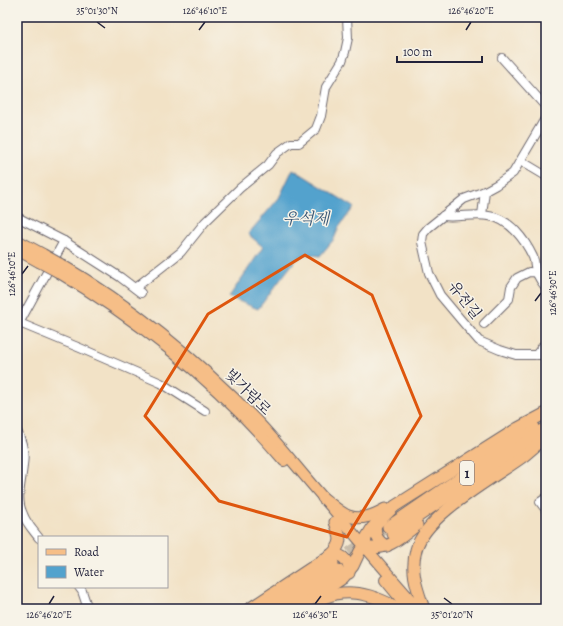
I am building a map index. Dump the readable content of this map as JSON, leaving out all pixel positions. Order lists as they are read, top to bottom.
{
  "streets": {
    "highway": ["1"],
    "main road": ["빛가람로"],
    "street": ["유전길"]
  },
  "water": ["우석제"],
  "legend": ["Road", "Water"],
  "scale_bar": "100 m",
  "coordinates": [
    "35°01'30\"N",
    "126°46'10\"E",
    "126°46'20\"E",
    "126°46'30\"E",
    "35°01'20\"N"
  ]
}
